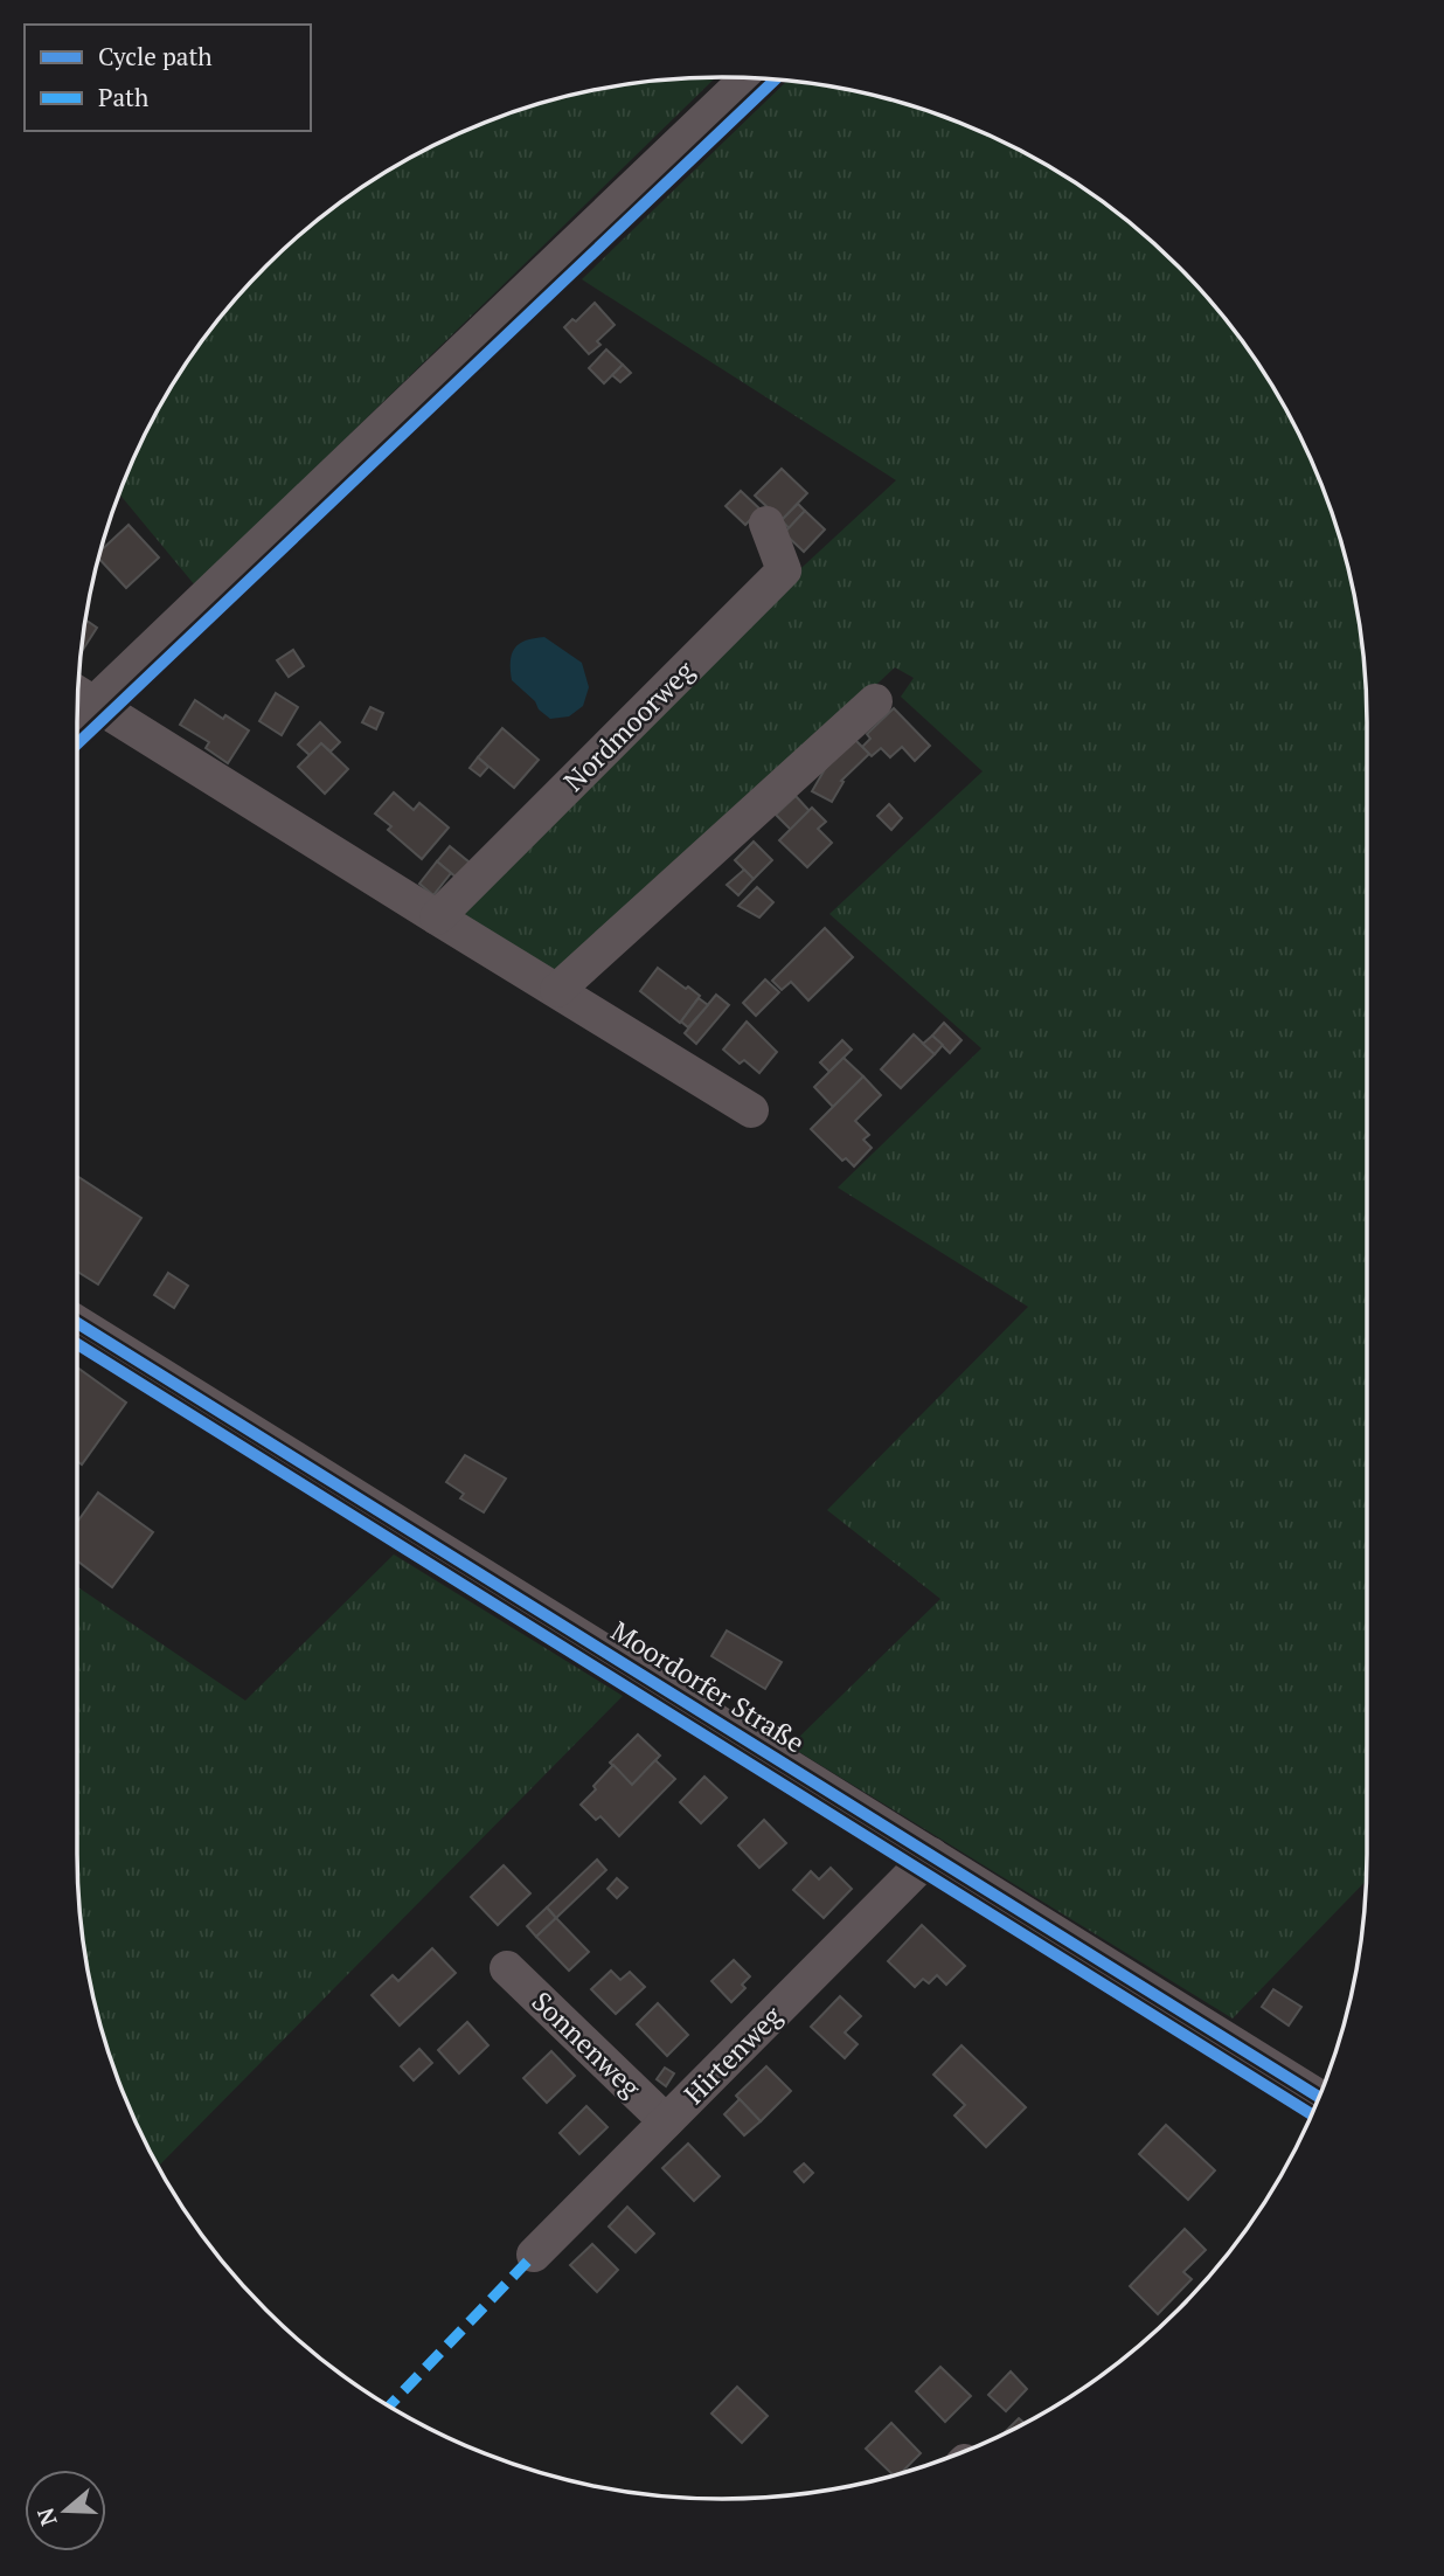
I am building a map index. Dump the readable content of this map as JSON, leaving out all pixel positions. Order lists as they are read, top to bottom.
{
  "streets": {
    "street": [
      "Nordmoorweg",
      "Moordorfer Straße",
      "Sonnenweg",
      "Hirtenweg"
    ]
  },
  "crossings": [
    ["Moordorfer Straße", "Hirtenweg"],
    ["Sonnenweg", "Hirtenweg"]
  ],
  "legend": ["Cycle path", "Path"],
  "north": "left"
}
